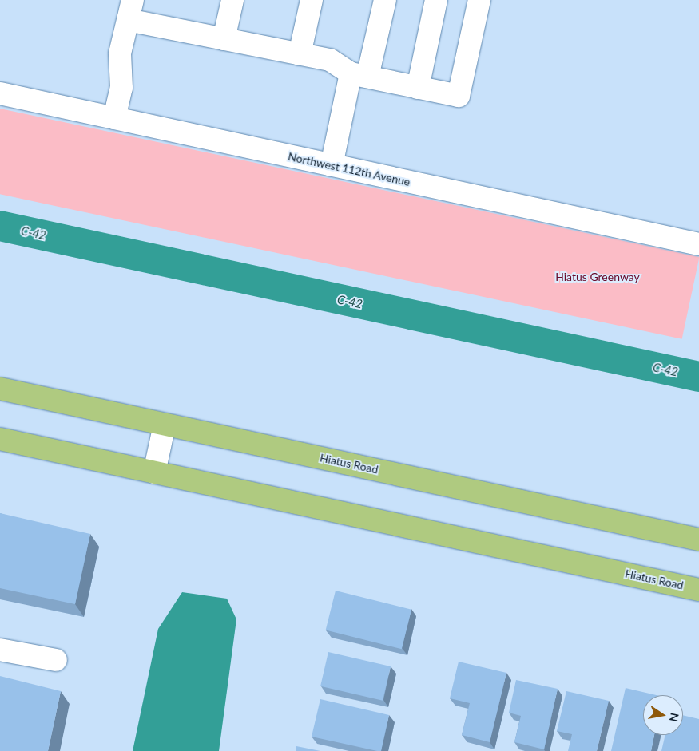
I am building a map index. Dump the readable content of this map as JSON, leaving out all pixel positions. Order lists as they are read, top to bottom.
{
  "streets": {
    "main road": ["Hiatus Road"],
    "street": ["Northwest 112th Avenue"]
  },
  "water": ["C-42"],
  "parks": ["Hiatus Greenway"],
  "north": "right"
}
